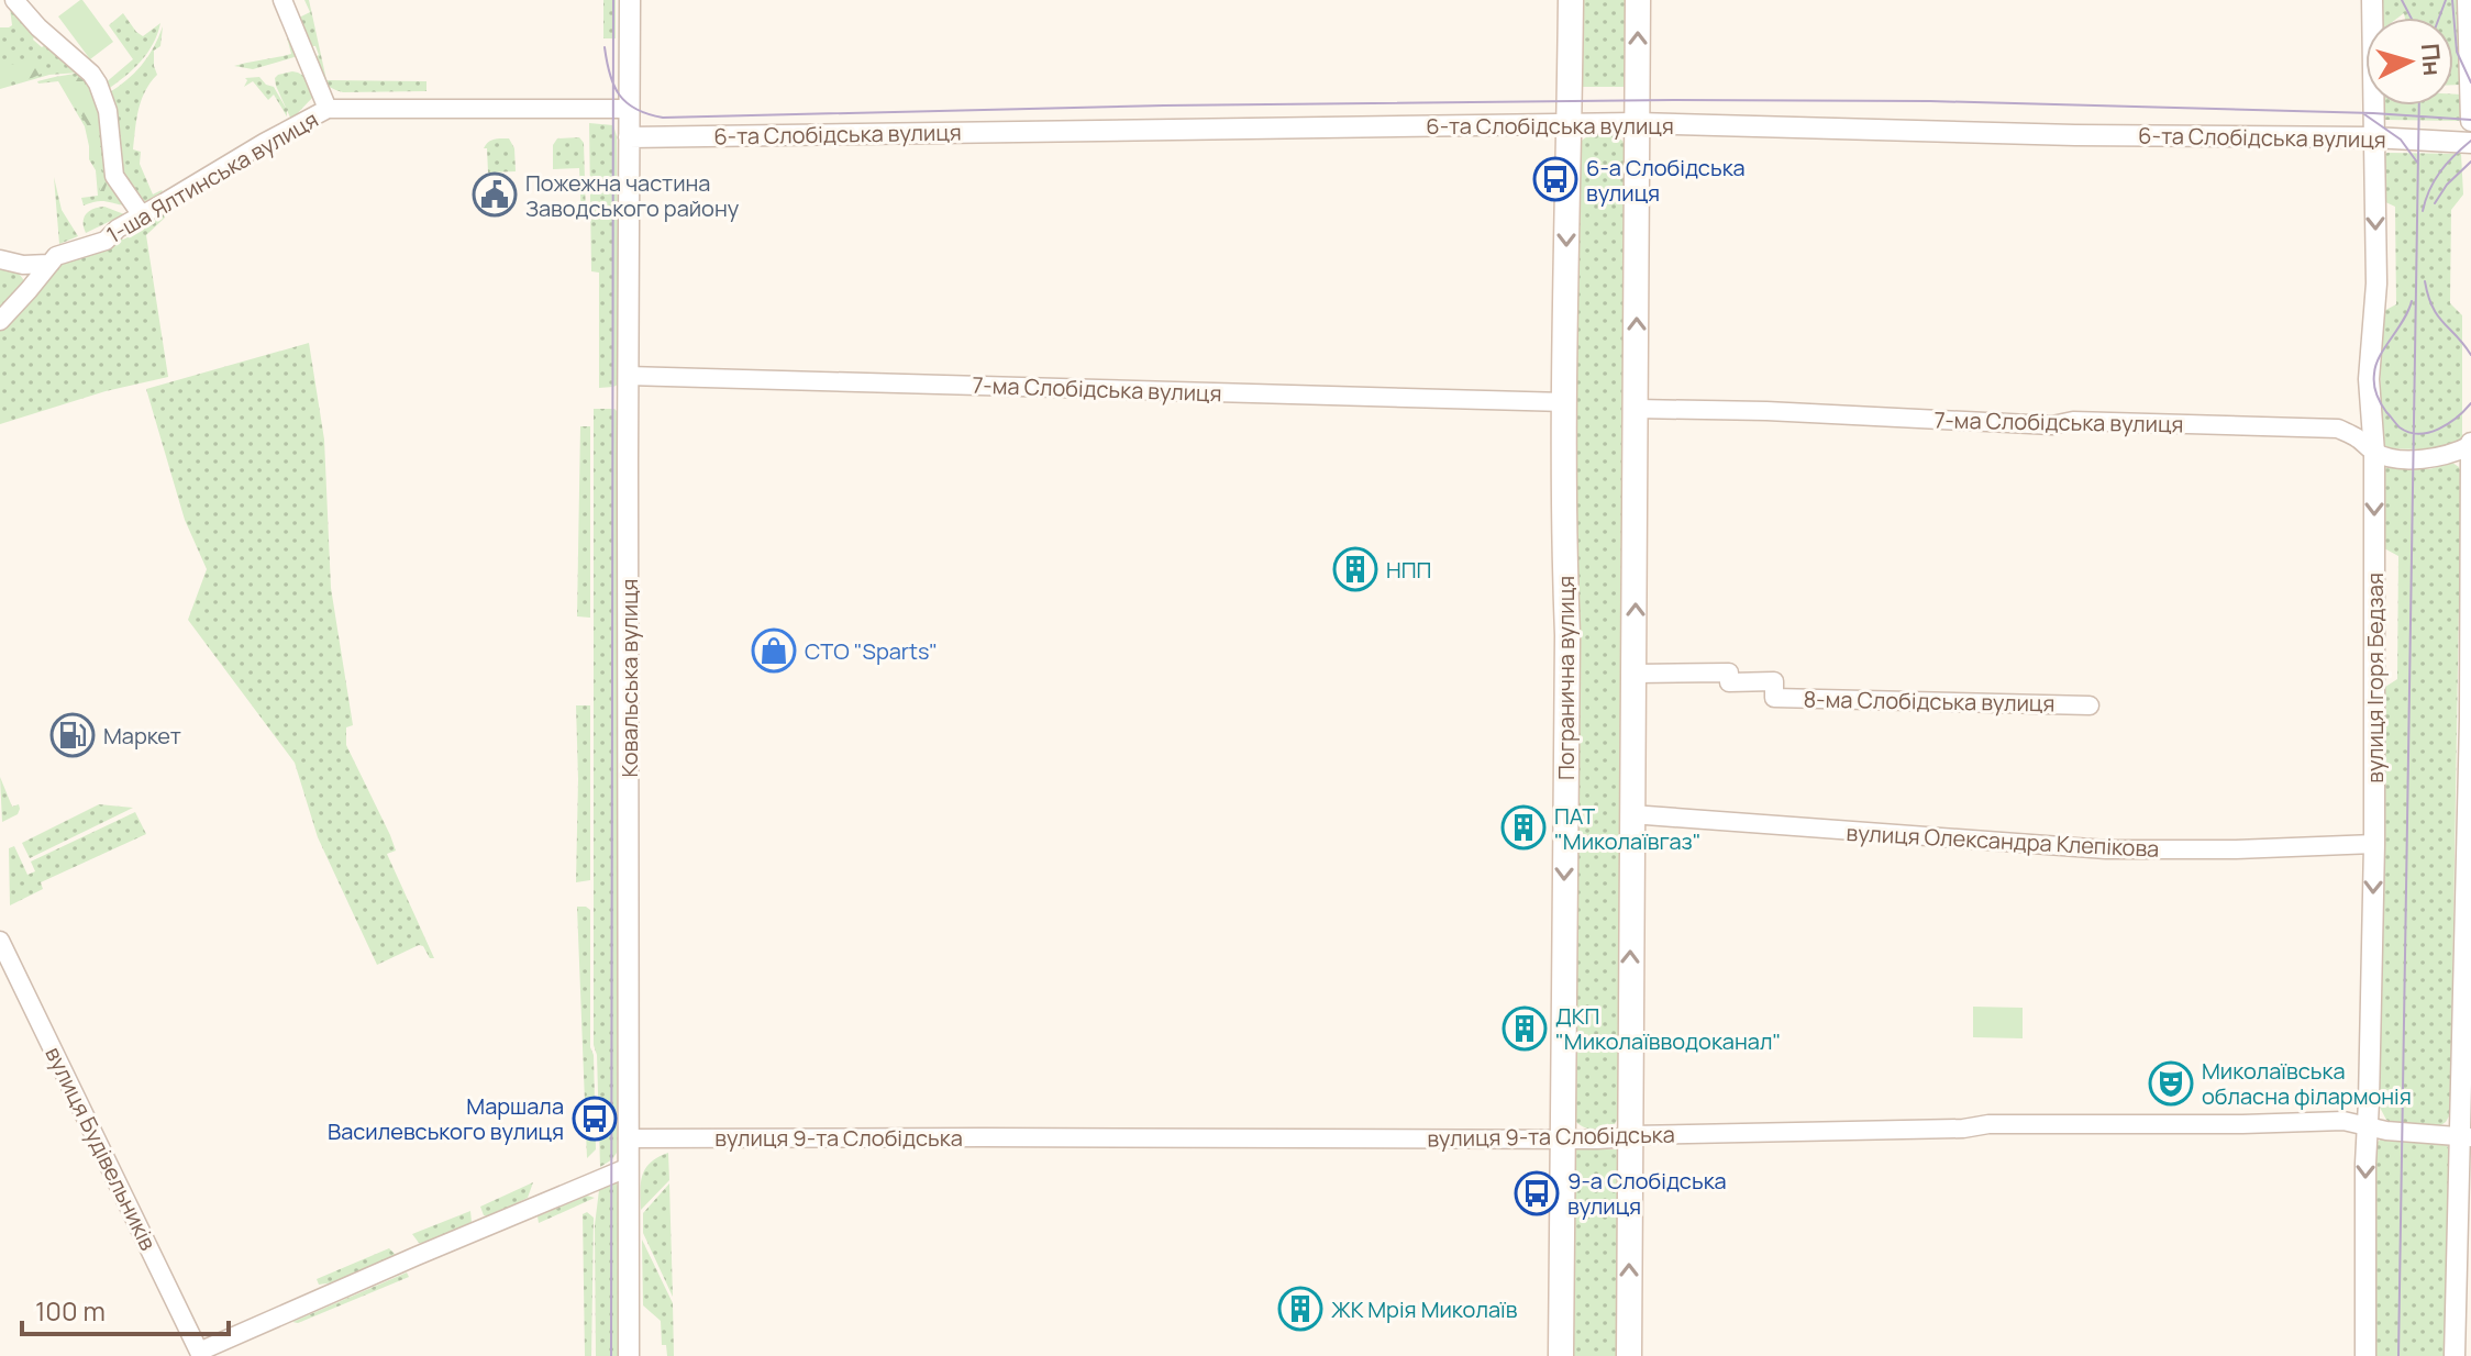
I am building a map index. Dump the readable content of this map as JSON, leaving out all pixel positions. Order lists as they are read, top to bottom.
{
  "streets": {
    "main road": ["Погранична вулиця"],
    "street": [
      "6-та Слобідська вулиця",
      "1-ша Ялтинська вулиця",
      "7-ма Слобідська вулиця",
      "Ковальська вулиця",
      "вулиця Ігоря Бедзая",
      "8-ма Слобідська вулиця",
      "вулиця Олександра Клепікова",
      "вулиця 9-та Слобідська",
      "вулиця Будівельників"
    ]
  },
  "crossings": [
    ["6-та Слобідська вулиця", "Ковальська вулиця"],
    ["6-та Слобідська вулиця", "Погранична вулиця"],
    ["6-та Слобідська вулиця", "вулиця Ігоря Бедзая"],
    ["7-ма Слобідська вулиця", "Ковальська вулиця"],
    ["7-ма Слобідська вулиця", "Погранична вулиця"],
    ["7-ма Слобідська вулиця", "вулиця Ігоря Бедзая"],
    ["Ковальська вулиця", "вулиця 9-та Слобідська"],
    ["Погранична вулиця", "вулиця 9-та Слобідська"],
    ["вулиця Ігоря Бедзая", "вулиця Олександра Клепікова"],
    ["вулиця Ігоря Бедзая", "вулиця 9-та Слобідська"]
  ],
  "places": {
    "bus stop": ["6-а Слобідська вулиця", "Маршала Василевського вулиця", "9-а Слобідська вулиця"],
    "public building": ["Пожежна частина Заводського району"],
    "building": [
      "НПП",
      "ПАТ \"Миколаївгаз\"",
      "ДКП \"Миколаївводоканал\"",
      "ЖК Мрія Миколаїв"
    ],
    "shop": ["СТО \"Sparts\""],
    "fuel station": ["Маркет"],
    "theatre": ["Миколаївська обласна філармонія"]
  },
  "scale_bar": "100 m",
  "north": "right"
}
